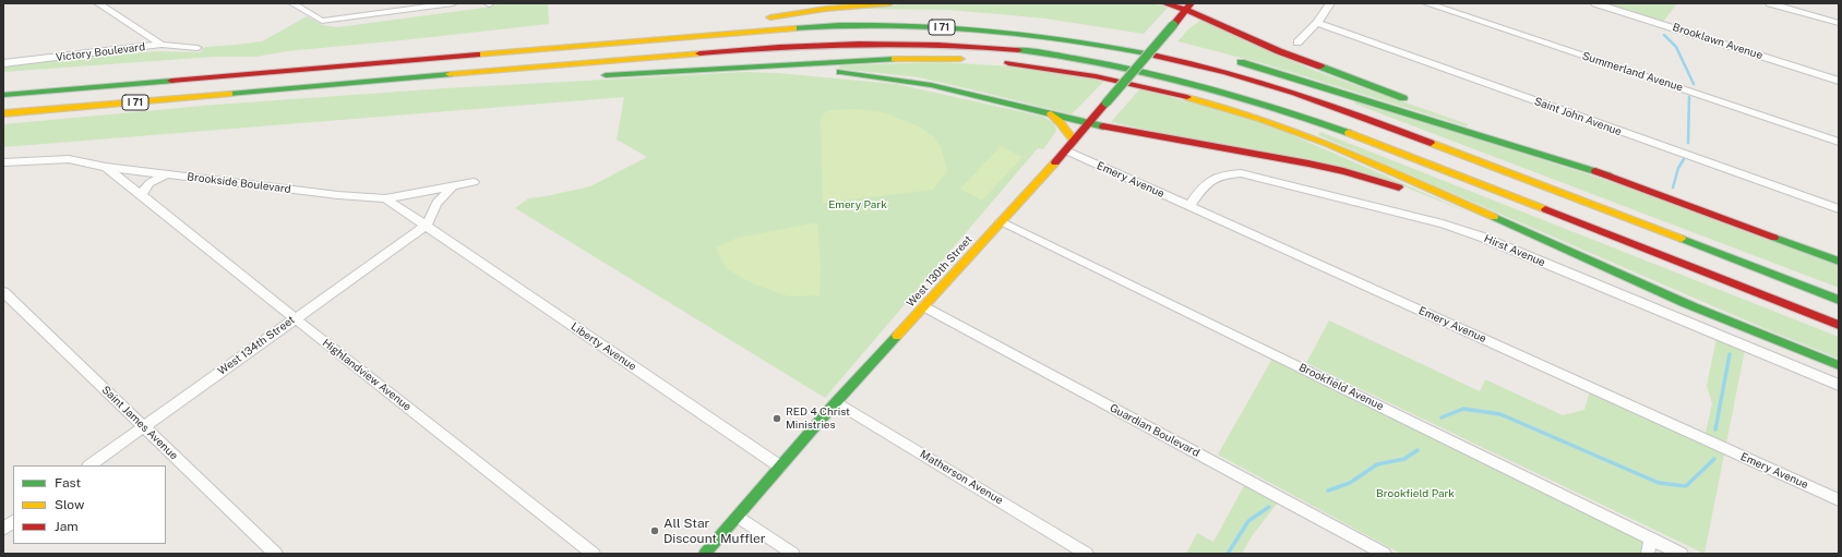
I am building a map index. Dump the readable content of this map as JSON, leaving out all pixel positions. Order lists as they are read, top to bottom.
{
  "streets": {
    "main road": ["I 71", "West 130th Street"],
    "street": [
      "Brooklawn Avenue",
      "Victory Boulevard",
      "Summerland Avenue",
      "Saint John Avenue",
      "Emery Avenue",
      "Brookside Boulevard",
      "Hirst Avenue",
      "West 134th Street",
      "Liberty Avenue",
      "Highlandview Avenue",
      "Brookfield Avenue",
      "Saint James Avenue",
      "Guardian Boulevard",
      "Matherson Avenue"
    ]
  },
  "crossings": [
    ["Emery Avenue", "Hirst Avenue"],
    ["Emery Avenue", "West 130th Street"],
    ["Brookside Boulevard", "Liberty Avenue"],
    ["Brookside Boulevard", "Highlandview Avenue"],
    ["West 130th Street", "Liberty Avenue"],
    ["West 130th Street", "Brookfield Avenue"],
    ["West 130th Street", "Guardian Boulevard"],
    ["West 130th Street", "Matherson Avenue"],
    ["West 134th Street", "Liberty Avenue"],
    ["West 134th Street", "Highlandview Avenue"],
    ["West 134th Street", "Saint James Avenue"]
  ],
  "parks": ["Emery Park", "Brookfield Park"],
  "places": ["RED 4 Christ Ministries", "All Star Discount Muffler"],
  "legend": ["Fast", "Slow", "Jam"]
}
